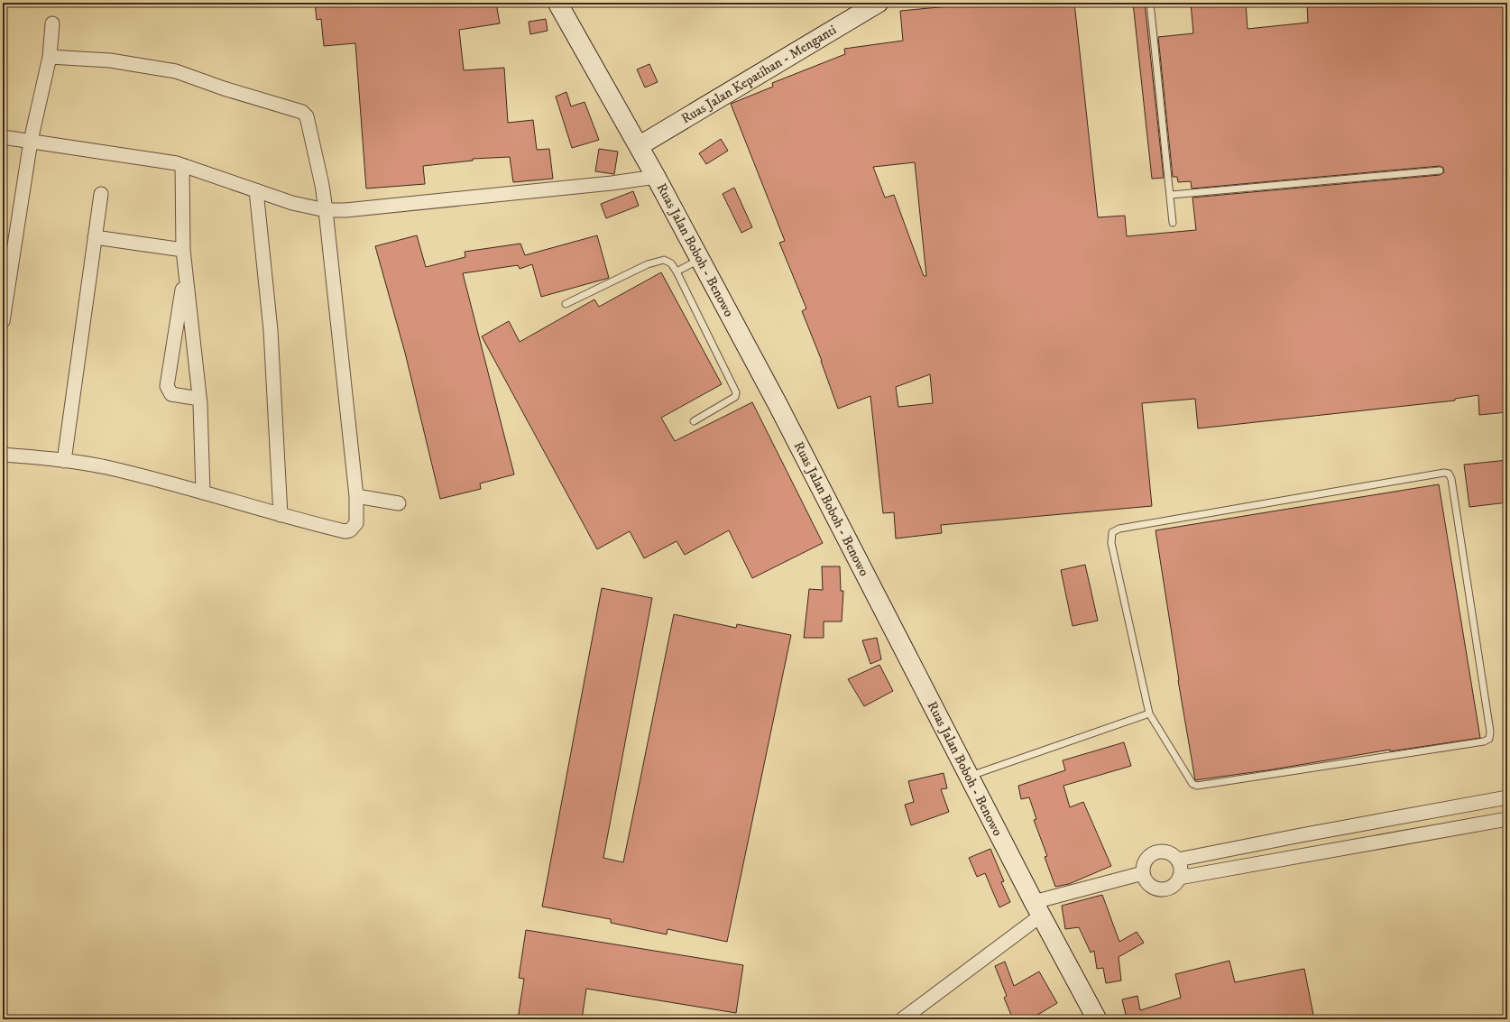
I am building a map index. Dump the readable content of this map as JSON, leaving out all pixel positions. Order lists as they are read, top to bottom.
{
  "streets": {
    "main road": ["Ruas Jalan Kepatihan - Menganti", "Ruas Jalan Boboh - Benowo"]
  },
  "crossings": [
    ["Ruas Jalan Kepatihan - Menganti", "Ruas Jalan Boboh - Benowo"]
  ]
}
